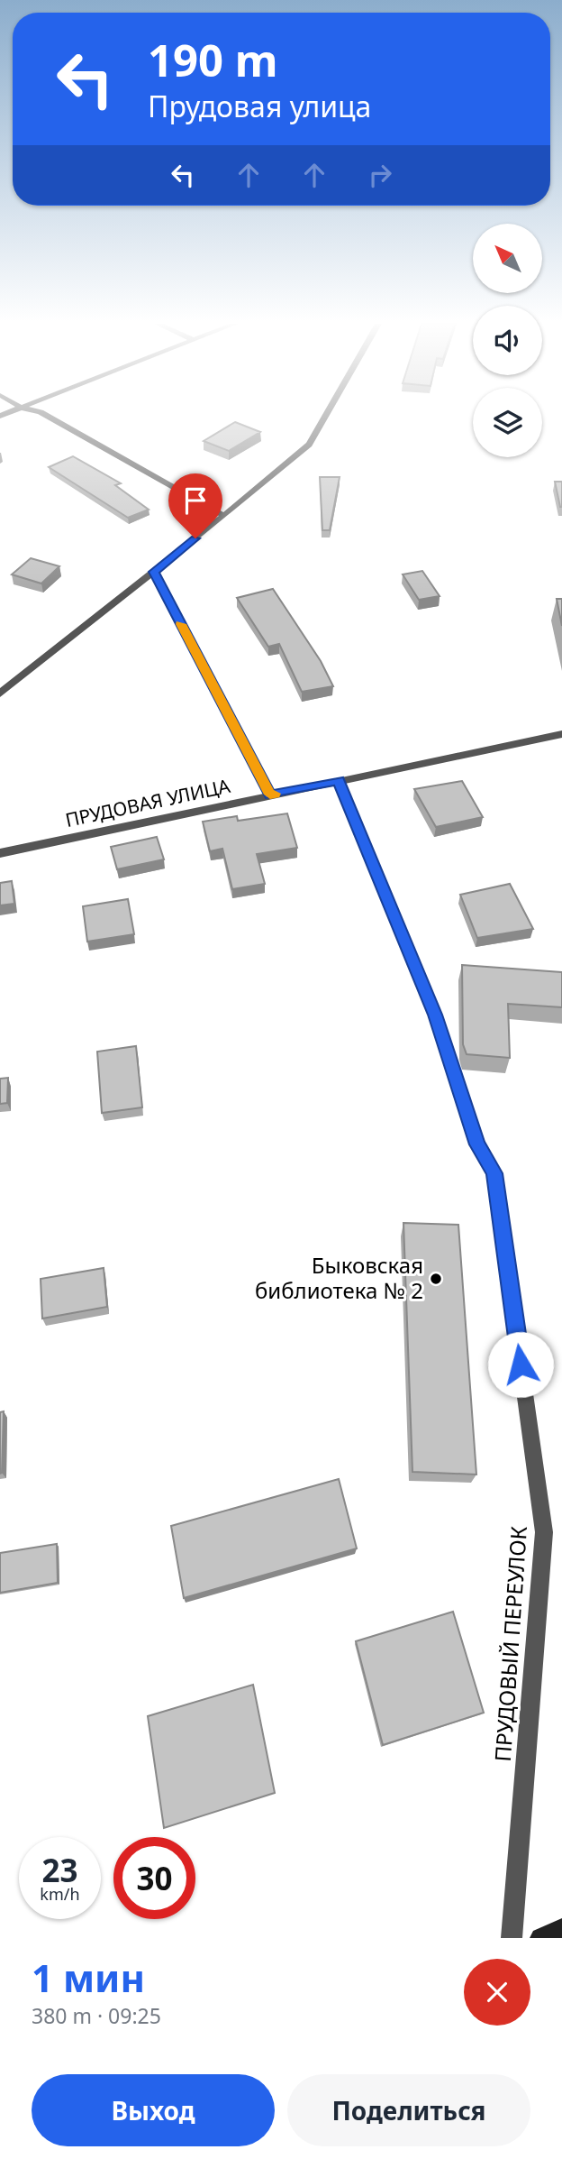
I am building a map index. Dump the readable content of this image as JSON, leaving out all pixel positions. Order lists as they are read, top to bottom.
{
  "streets": {
    "street": ["ПРУДОВАЯ УЛИЦА", "ПРУДОВЫЙ ПЕРЕУЛОК"]
  },
  "crossings": [
    ["ПРУДОВАЯ УЛИЦА", "ПРУДОВЫЙ ПЕРЕУЛОК"]
  ],
  "places": ["Быковская библиотека № 2"],
  "north": "top left",
  "page": {
    "turn": ["190 m", "Прудовая улица"],
    "speed": "23 km/h",
    "limit": "30",
    "heading": ["1 мин", "380 m · 09:25"],
    "buttons": ["Выход", "Поделиться"]
  }
}
